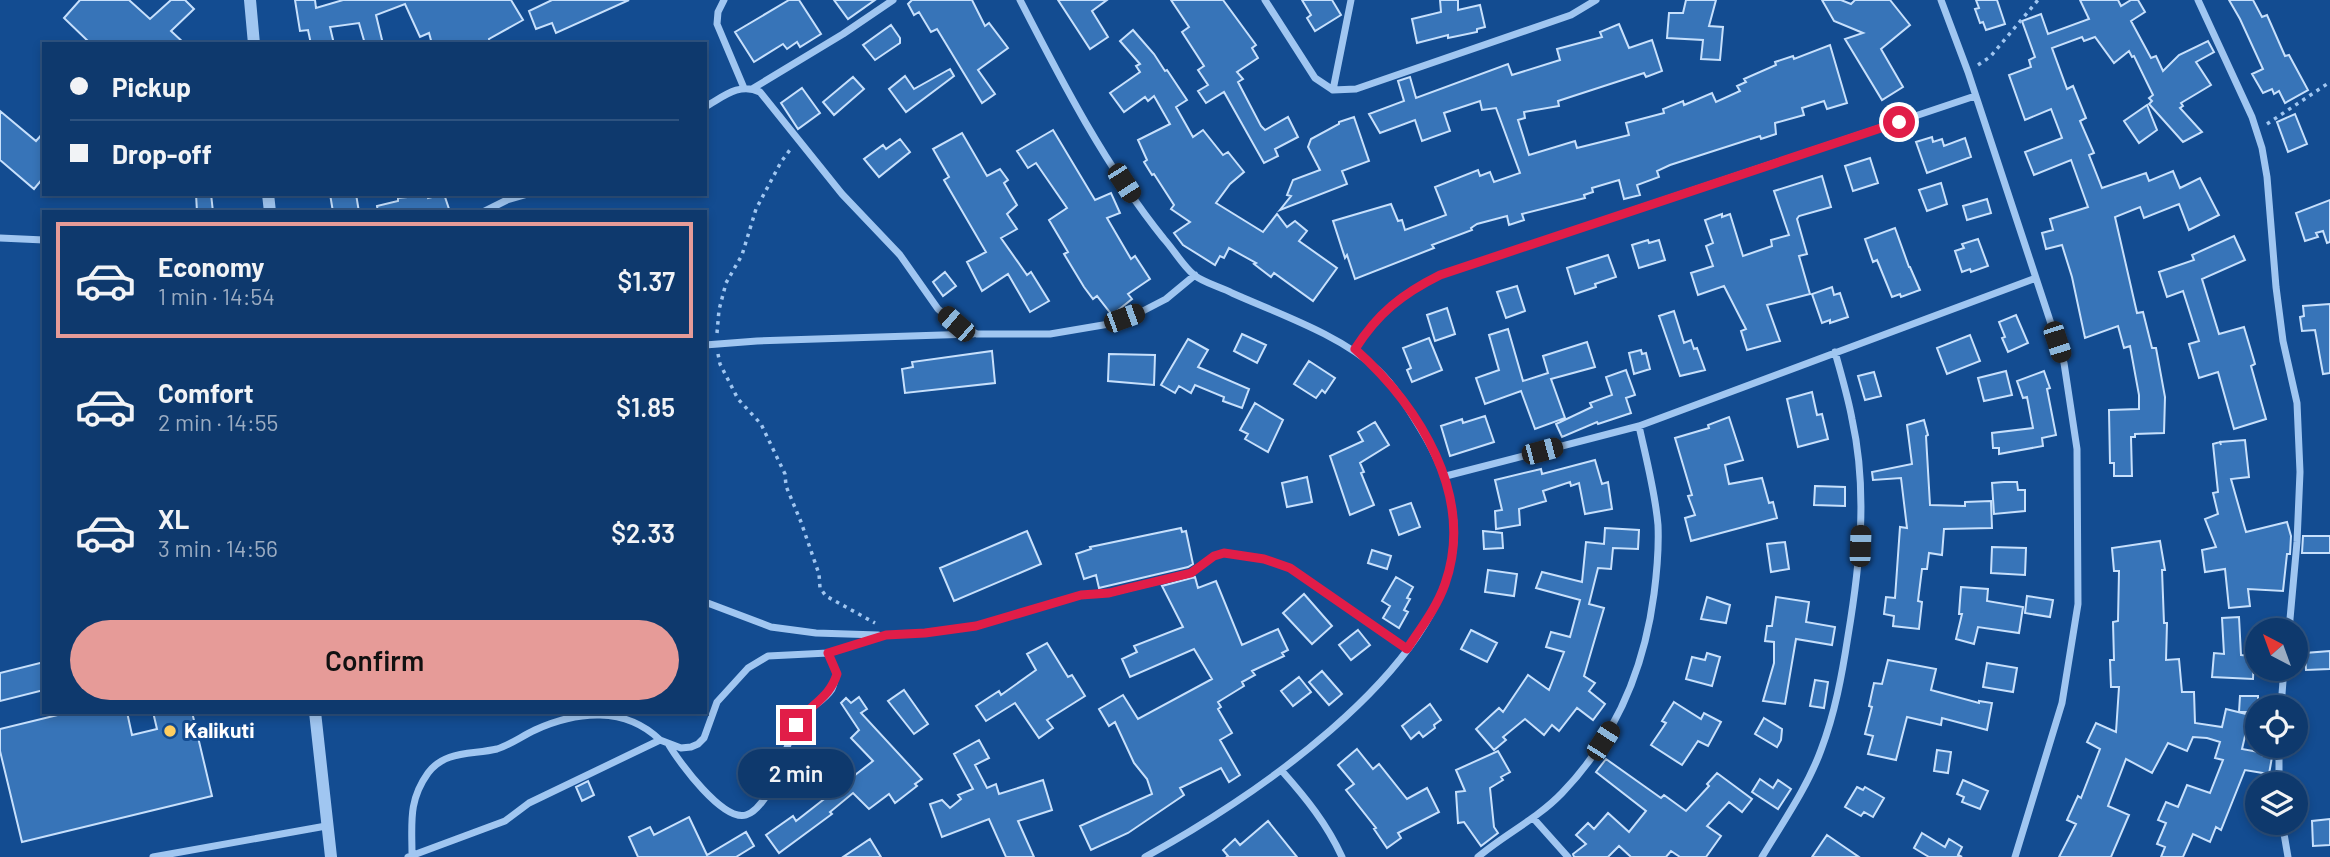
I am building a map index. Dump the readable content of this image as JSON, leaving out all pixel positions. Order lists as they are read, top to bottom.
{
  "places": ["Kalikuti"],
  "north": "top left",
  "page": {
    "banner": ["Pickup", "Drop-off"],
    "list": [
      {
        "name": "Economy",
        "note": "1 min · 14:54",
        "value": "$1.37"
      },
      {
        "name": "Comfort",
        "note": "2 min · 14:55",
        "value": "$1.85"
      },
      {
        "name": "XL",
        "note": "3 min · 14:56",
        "value": "$2.33"
      }
    ],
    "buttons": "Confirm",
    "bubble": "2 min"
  }
}
